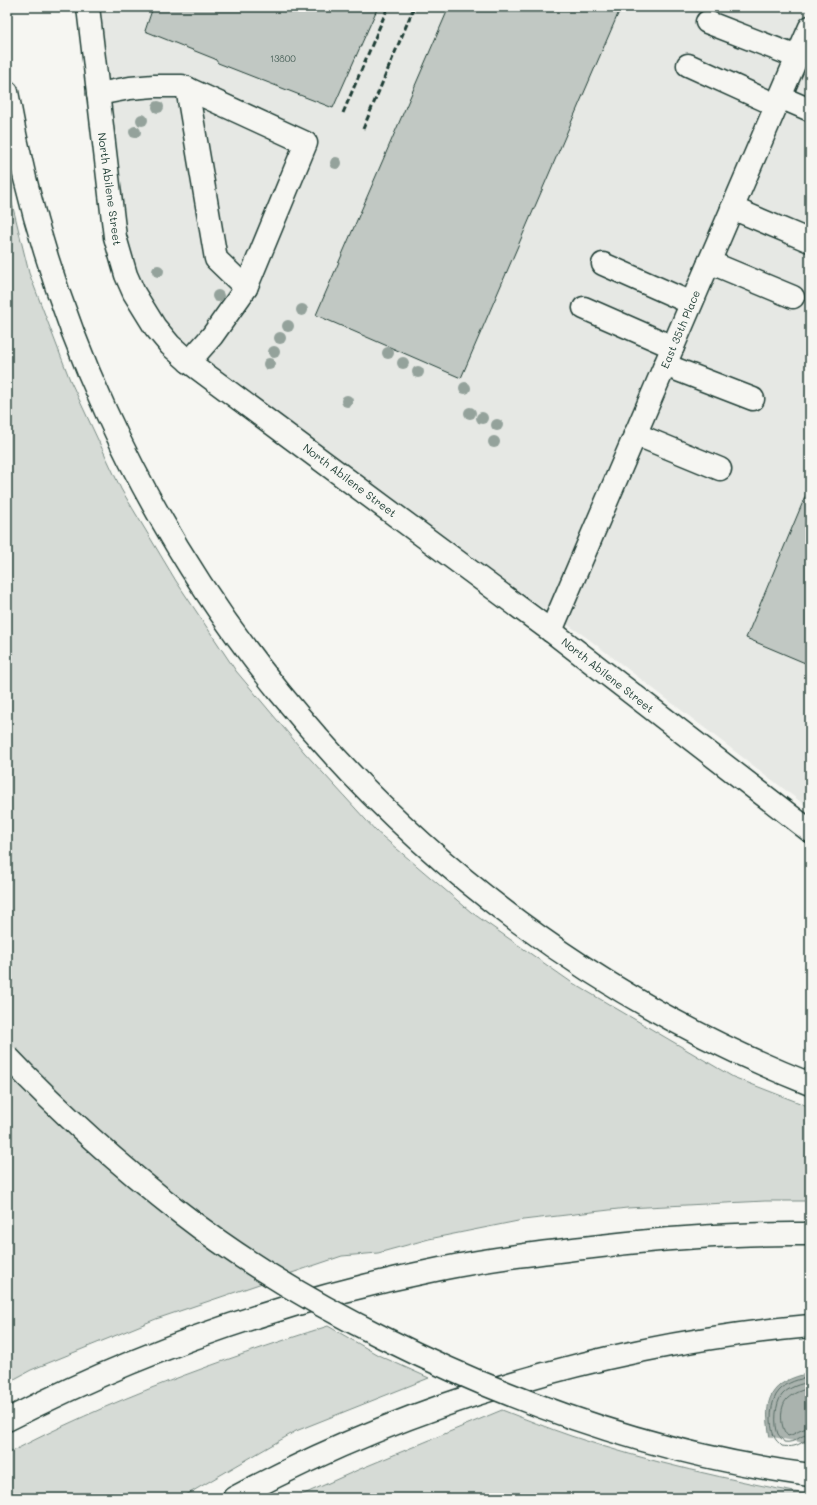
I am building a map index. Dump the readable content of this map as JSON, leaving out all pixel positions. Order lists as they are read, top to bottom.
{
  "streets": {
    "main road": ["North Abilene Street", "East 35th Place"]
  },
  "crossings": [
    ["North Abilene Street", "East 35th Place"]
  ],
  "house_numbers": ["13800"]
}
